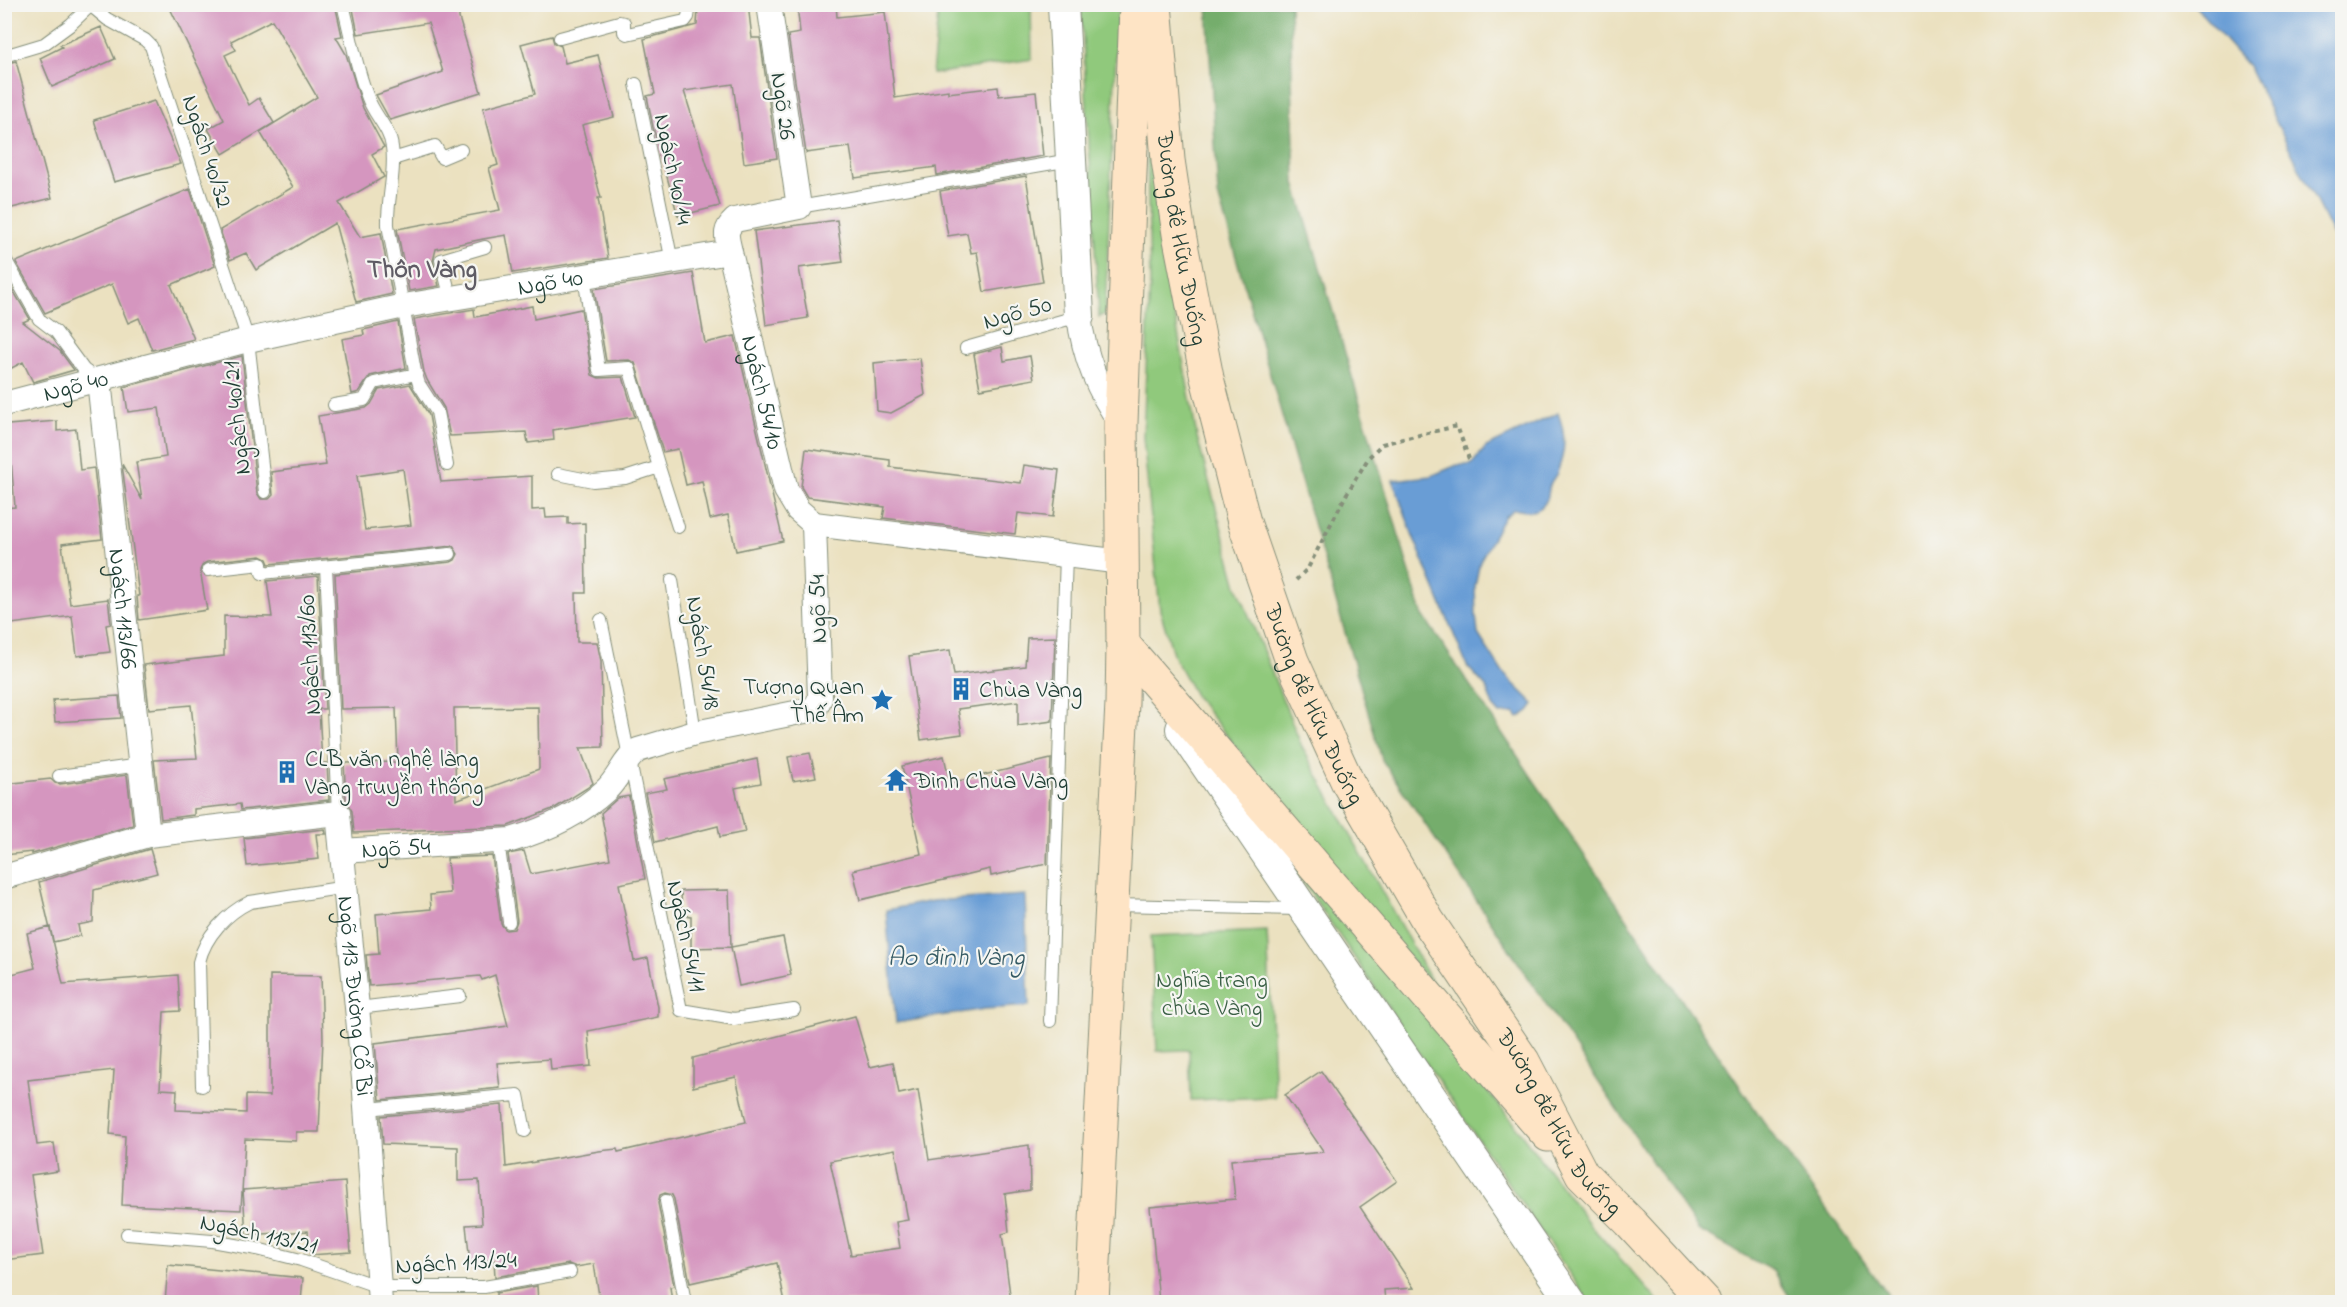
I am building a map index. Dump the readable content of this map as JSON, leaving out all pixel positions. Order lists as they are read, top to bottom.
{
  "streets": {
    "main road": ["Đường đê Hữu Đuống"],
    "street": [
      "Ngõ 26",
      "Ngõ 40",
      "Ngách 54/10",
      "Ngách 113/66",
      "Ngõ 54",
      "Ngõ 113 Đường Cổ Bi"
    ],
    "lane": [
      "Ngách 40/32",
      "Ngách 40/14",
      "Ngõ 50",
      "Ngách 40/21",
      "Ngách 54/18",
      "Ngách 113/60",
      "Ngách 54/11",
      "Ngách 113/21",
      "Ngách 113/24"
    ]
  },
  "crossings": [
    ["Ngách 40/32", "Ngõ 40"],
    ["Ngách 40/32", "Ngách 40/21"],
    ["Ngách 40/14", "Ngõ 40"],
    ["Ngõ 40", "Ngách 54/10"],
    ["Ngõ 40", "Ngách 40/21"],
    ["Ngõ 40", "Ngách 113/66"],
    ["Ngách 54/10", "Ngõ 54"],
    ["Ngõ 54", "Ngách 54/18"],
    ["Ngõ 54", "Ngách 54/11"],
    ["Ngõ 54", "Ngõ 113 Đường Cổ Bi"],
    ["Ngách 113/60", "Ngõ 113 Đường Cổ Bi"],
    ["Ngõ 113 Đường Cổ Bi", "Ngách 113/21"],
    ["Ngõ 113 Đường Cổ Bi", "Ngách 113/24"],
    ["Ngách 113/21", "Ngách 113/24"]
  ],
  "districts": ["Thôn Vàng"],
  "water": ["Ao đình Vàng"],
  "parks": ["Nghĩa trang chùa Vàng"],
  "places": {
    "building": ["Chùa Vàng", "CLB văn nghệ làng Vàng truyền thống"],
    "place": ["Tượng Quan Thế Âm"],
    "temple": ["Đình Chùa Vàng"]
  }
}
